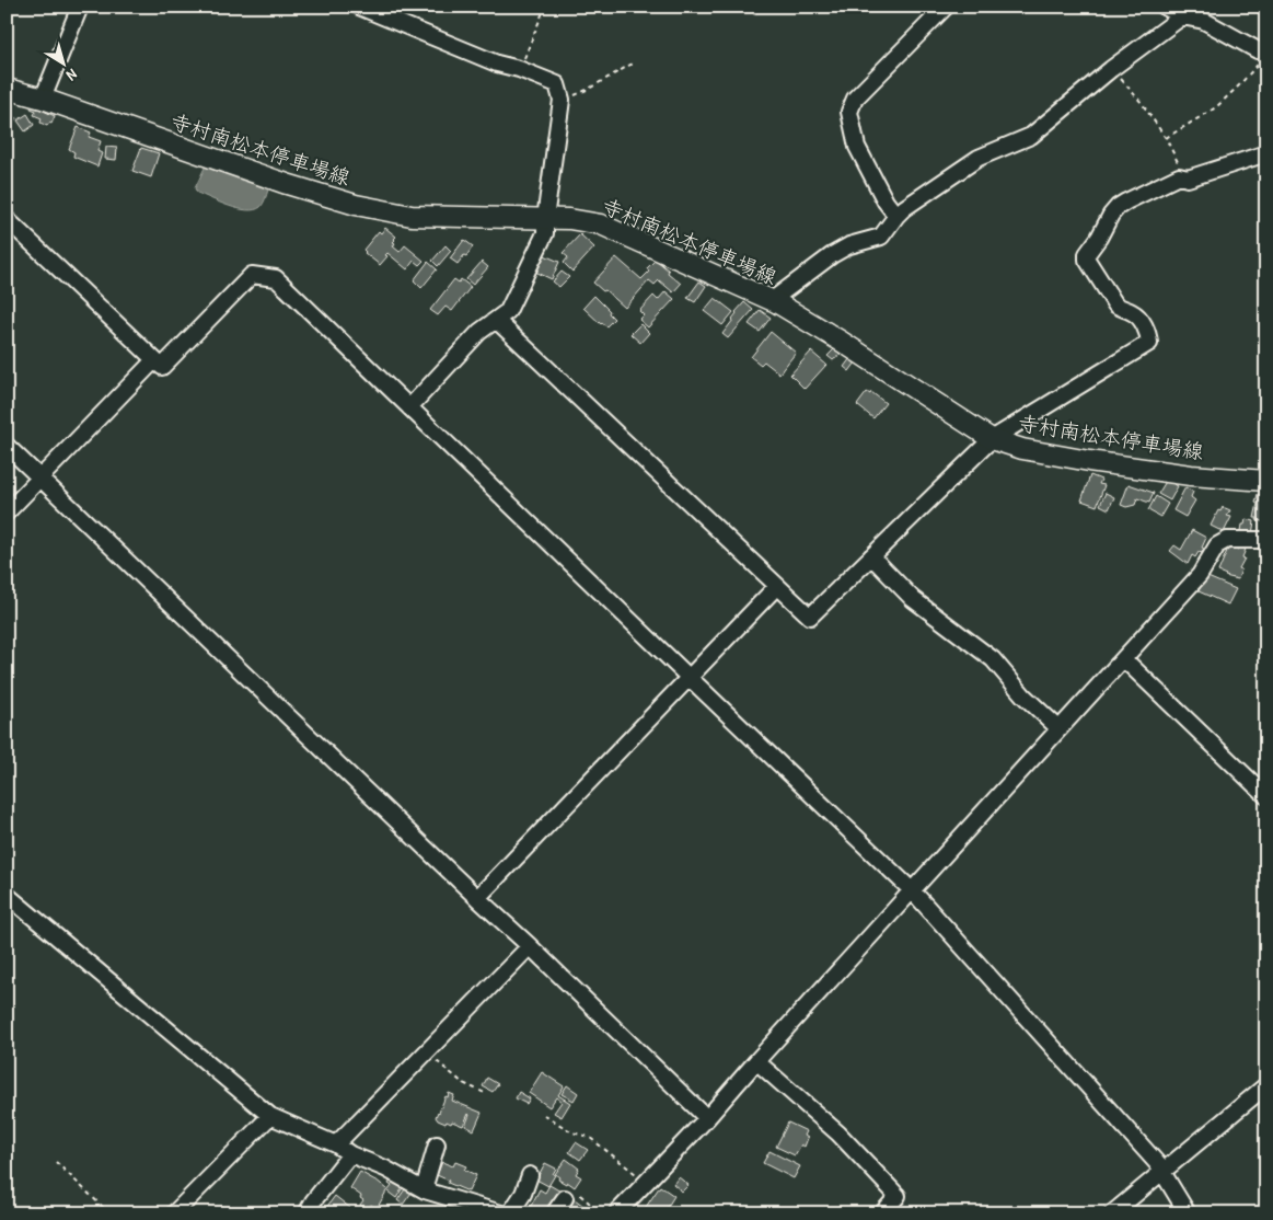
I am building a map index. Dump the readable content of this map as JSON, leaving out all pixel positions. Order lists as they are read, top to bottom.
{
  "streets": {
    "main road": ["寺村南松本停車場線"]
  },
  "north": "bottom right"
}
